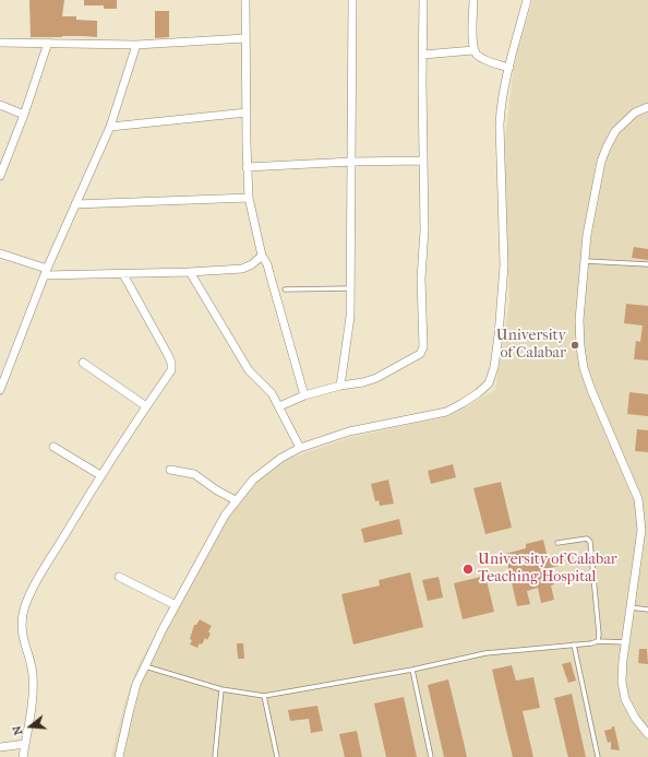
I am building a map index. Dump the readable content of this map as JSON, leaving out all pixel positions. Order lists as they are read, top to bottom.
{
  "places": ["University of Calabar", "University of Calabar Teaching Hospital"],
  "north": "left"
}
